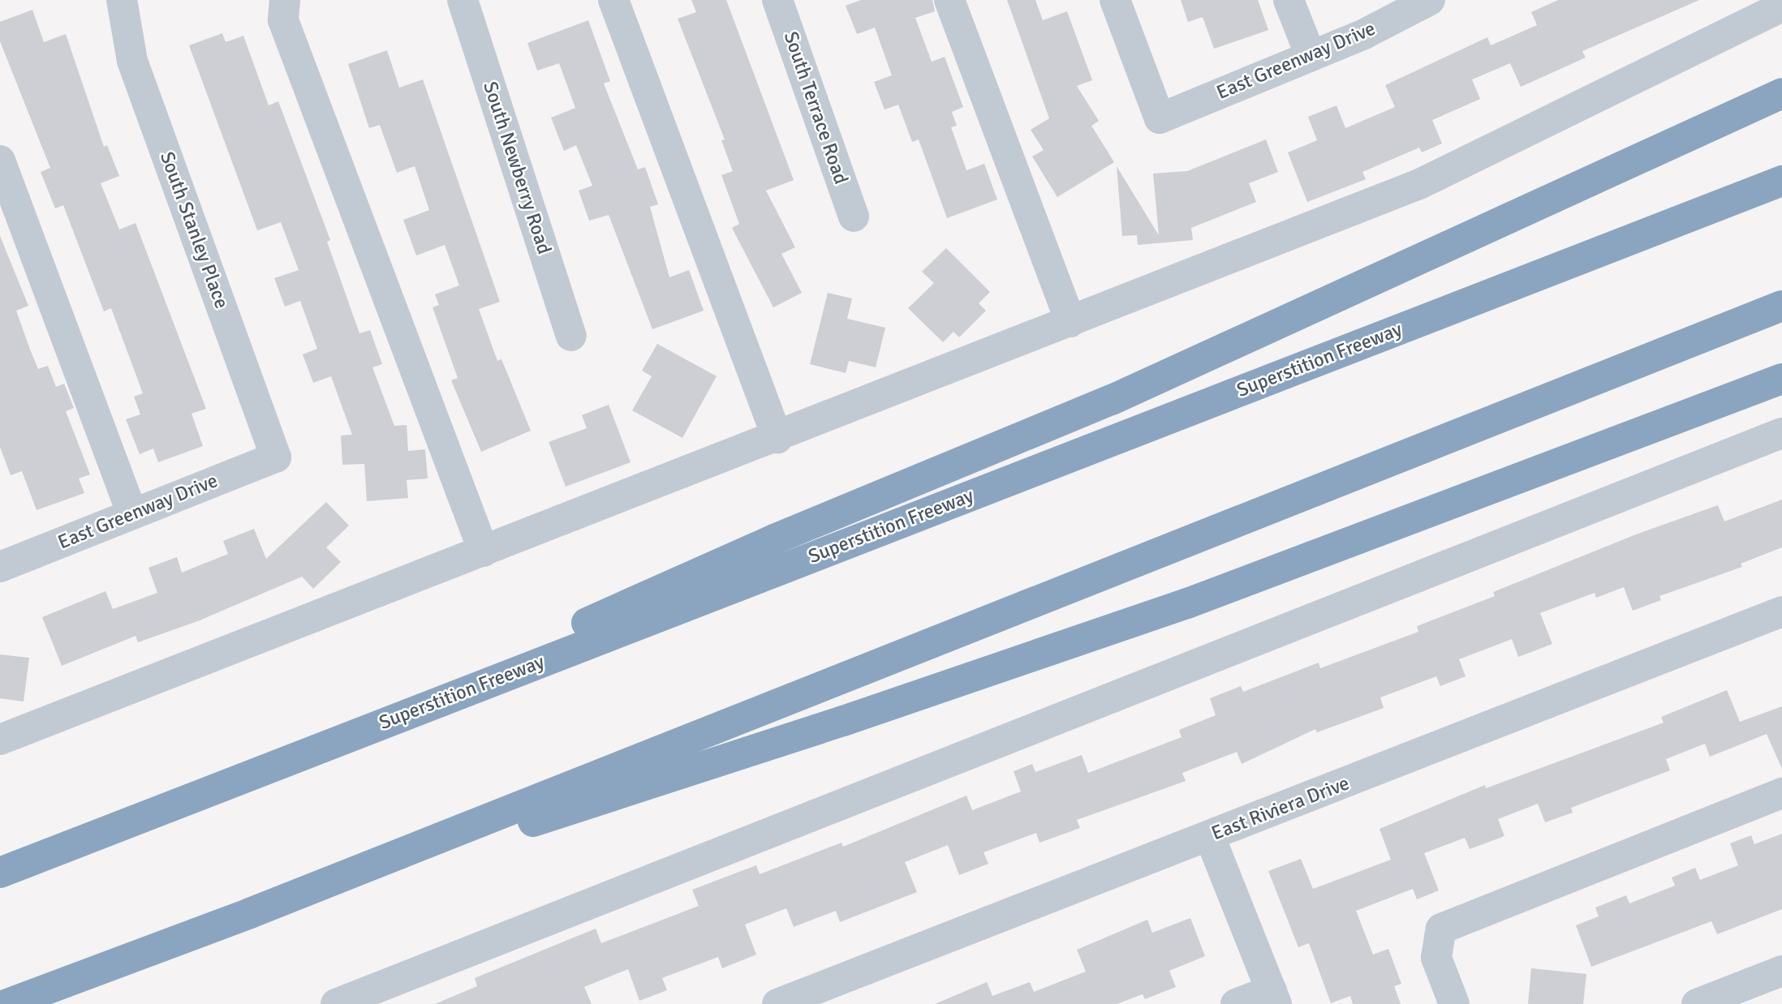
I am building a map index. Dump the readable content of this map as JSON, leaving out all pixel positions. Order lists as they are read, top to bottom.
{
  "streets": {
    "highway": ["Superstition Freeway"],
    "street": [
      "East Greenway Drive",
      "South Terrace Road",
      "South Newberry Road",
      "South Stanley Place",
      "East Riviera Drive"
    ]
  },
  "crossings": [
    ["East Greenway Drive", "South Stanley Place"]
  ]
}
